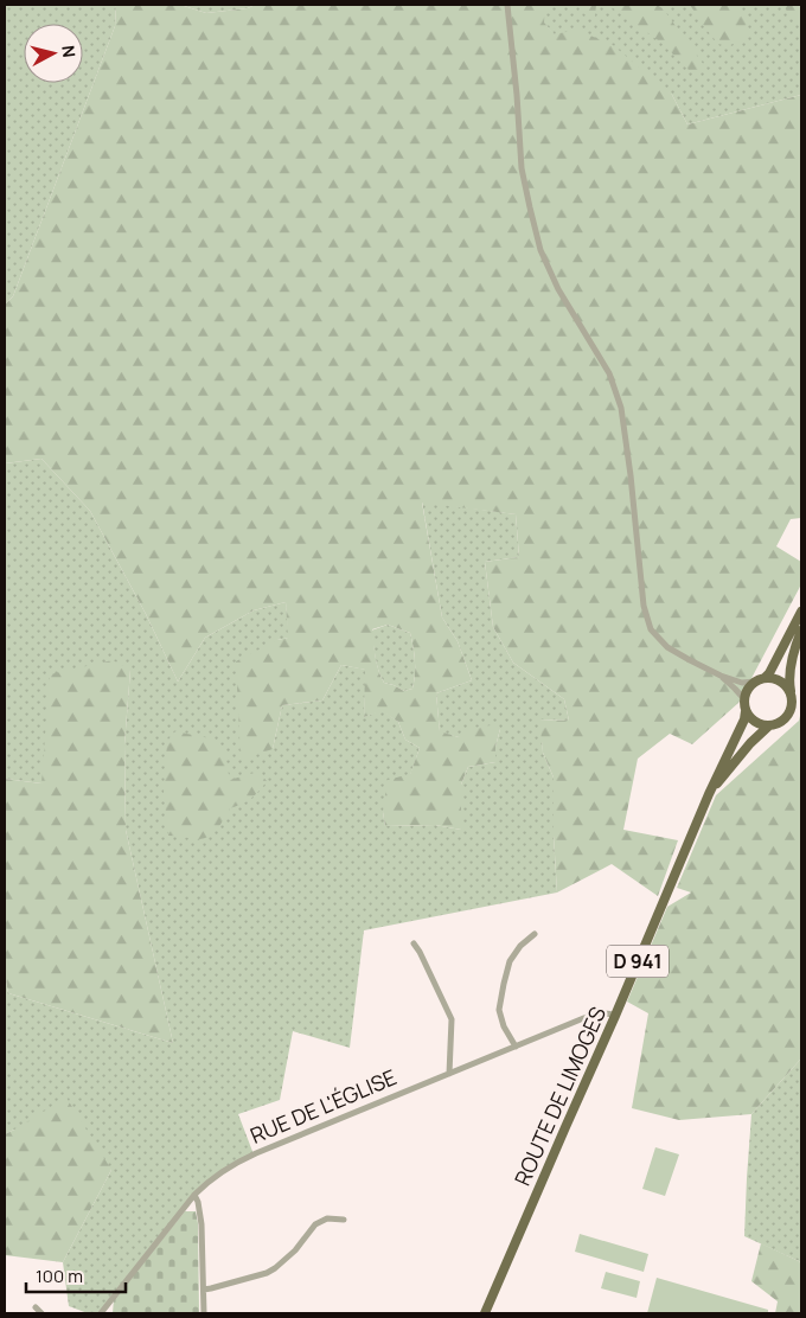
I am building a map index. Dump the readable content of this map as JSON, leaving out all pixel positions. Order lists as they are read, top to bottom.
{
  "streets": {
    "main road": ["D 941", "ROUTE DE LIMOGES"],
    "street": ["RUE DE L'ÉGLISE"]
  },
  "crossings": [
    ["ROUTE DE LIMOGES", "RUE DE L'ÉGLISE"]
  ],
  "scale_bar": "100 m",
  "north": "right"
}
